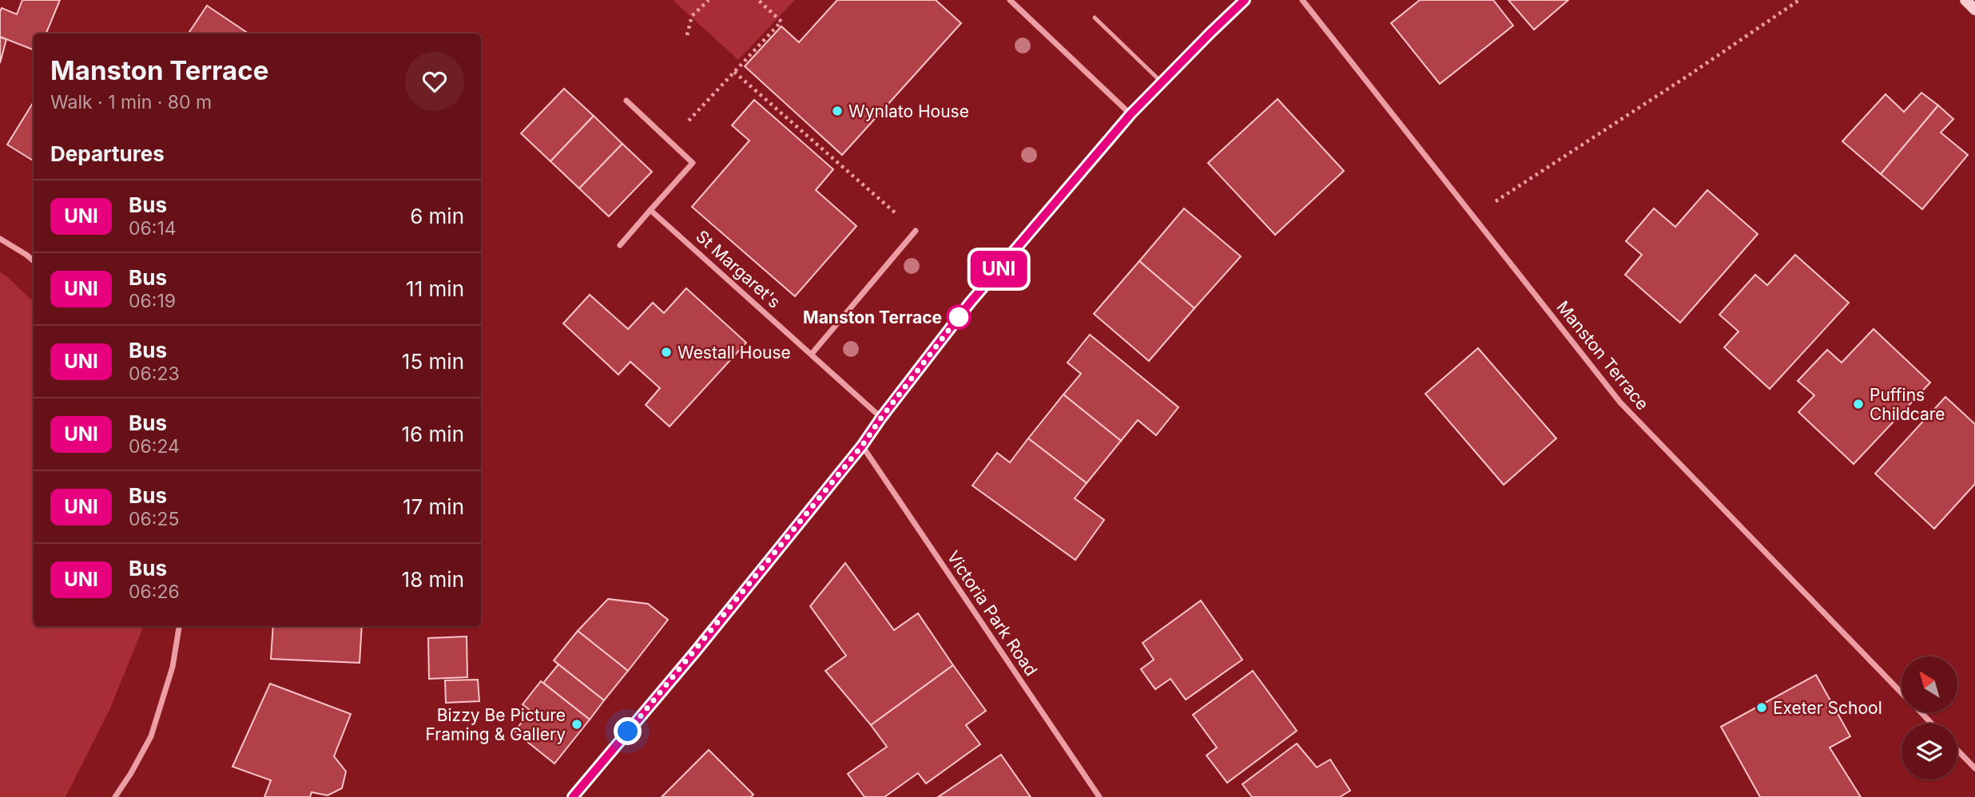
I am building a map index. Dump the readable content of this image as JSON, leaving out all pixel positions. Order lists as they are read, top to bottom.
{
  "streets": {
    "street": ["St Margaret's", "Manston Terrace", "Victoria Park Road"]
  },
  "places": [
    "Wynlato House",
    "Manston Terrace",
    "Westall House",
    "Puffins Childcare",
    "Exeter School",
    "Bizzy Be Picture Framing & Gallery"
  ],
  "lines": ["bus line UNI"],
  "north": "top left",
  "page": {
    "on_map": "UNI",
    "heading": [
      ["Manston Terrace", "Walk · 1 min · 80 m"],
      "Departures"
    ],
    "list": [
      {
        "mark": "UNI",
        "name": "Bus",
        "note": "06:14",
        "value": "6 min"
      },
      {
        "mark": "UNI",
        "name": "Bus",
        "note": "06:19",
        "value": "11 min"
      },
      {
        "mark": "UNI",
        "name": "Bus",
        "note": "06:23",
        "value": "15 min"
      },
      {
        "mark": "UNI",
        "name": "Bus",
        "note": "06:24",
        "value": "16 min"
      },
      {
        "mark": "UNI",
        "name": "Bus",
        "note": "06:25",
        "value": "17 min"
      },
      {
        "mark": "UNI",
        "name": "Bus",
        "note": "06:26",
        "value": "18 min"
      }
    ]
  }
}
